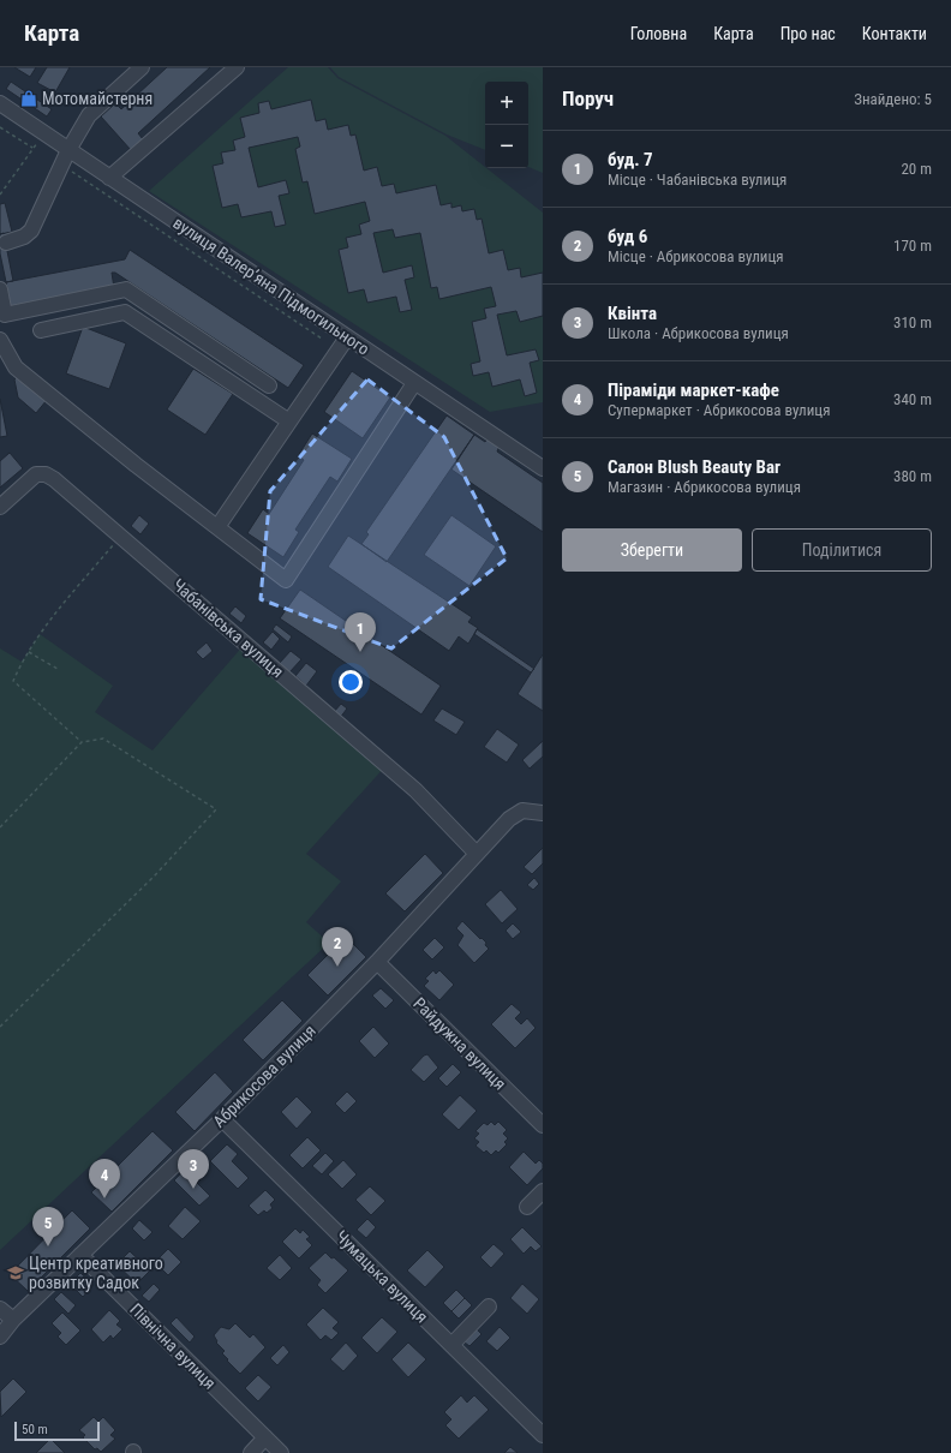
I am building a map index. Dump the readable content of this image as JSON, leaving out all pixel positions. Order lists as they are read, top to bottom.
{
  "streets": {
    "street": [
      "вулиця Валерʼяна Підмогильного",
      "Чабанівська вулиця",
      "Райдужна вулиця",
      "Абрикосова вулиця",
      "Чумацька вулиця",
      "Північна вулиця"
    ]
  },
  "crossings": [
    ["Чабанівська вулиця", "Абрикосова вулиця"],
    ["Райдужна вулиця", "Абрикосова вулиця"],
    ["Абрикосова вулиця", "Чумацька вулиця"],
    ["Абрикосова вулиця", "Північна вулиця"]
  ],
  "places": {
    "shop": ["Мотомайстерня"],
    "school or university": ["Центр креативного розвитку Садок"]
  },
  "scale_bar": "50 m",
  "page": {
    "header": "Карта",
    "nav": [
      "Головна",
      "Карта",
      "Про нас",
      "Контакти"
    ],
    "heading": ["Поруч", "Знайдено: 5"],
    "map_buttons": ["+", "−"],
    "list": [
      {
        "mark": "1",
        "name": "буд. 7",
        "note": "Місце · Чабанівська вулиця",
        "value": "20 m"
      },
      {
        "mark": "2",
        "name": "буд 6",
        "note": "Місце · Абрикосова вулиця",
        "value": "170 m"
      },
      {
        "mark": "3",
        "name": "Квінта",
        "note": "Школа · Абрикосова вулиця",
        "value": "310 m"
      },
      {
        "mark": "4",
        "name": "Піраміди маркет-кафе",
        "note": "Супермаркет · Абрикосова вулиця",
        "value": "340 m"
      },
      {
        "mark": "5",
        "name": "Салон Blush Beauty Bar",
        "note": "Магазин · Абрикосова вулиця",
        "value": "380 m"
      }
    ],
    "buttons": ["Зберегти", "Поділитися"],
    "pins": [
      "1",
      "2",
      "3",
      "4",
      "5"
    ],
    "scale": "50 m"
  }
}
